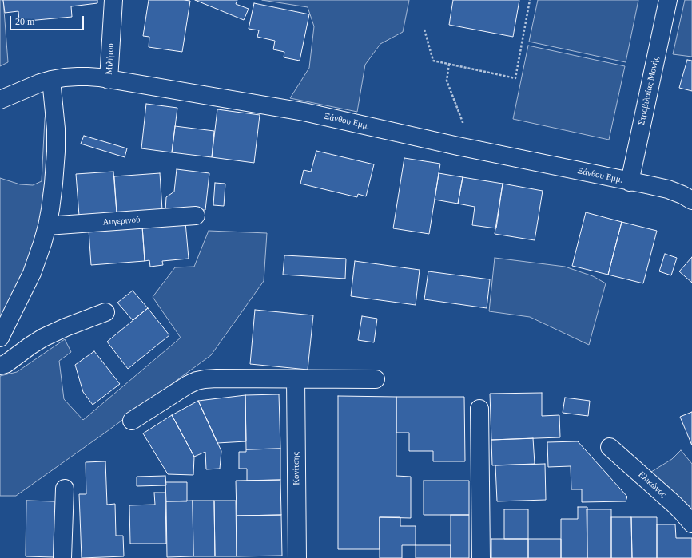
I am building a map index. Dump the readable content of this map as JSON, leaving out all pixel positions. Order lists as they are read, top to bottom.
{
  "streets": {
    "street": [
      "Μιλήτου",
      "Στροβιλαίας Μονής",
      "Ξάνθου Εμμ.",
      "Αυγερινού",
      "Κονίτσης",
      "Ελικώνος"
    ]
  },
  "crossings": [
    ["Μιλήτου", "Ξάνθου Εμμ."],
    ["Στροβιλαίας Μονής", "Ξάνθου Εμμ."]
  ],
  "scale_bar": "20 m"
}
